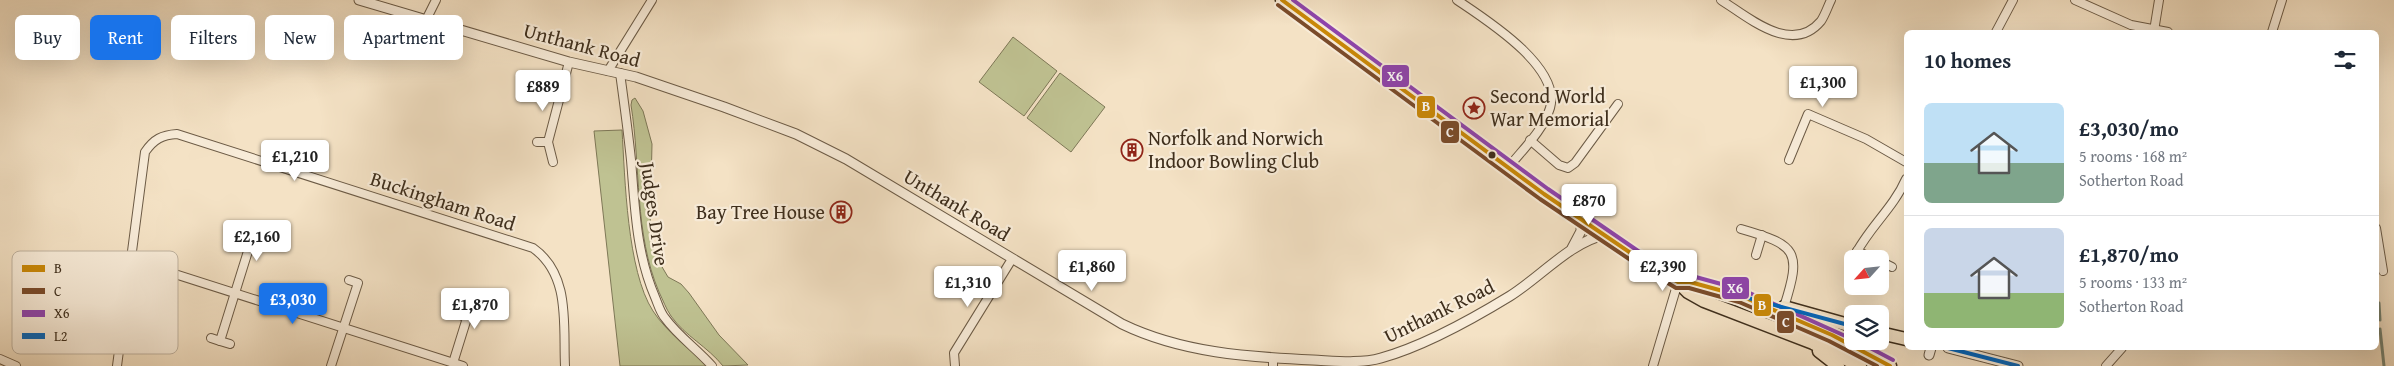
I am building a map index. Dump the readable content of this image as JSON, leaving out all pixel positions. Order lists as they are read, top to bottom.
{
  "streets": {
    "street": ["Unthank Road", "Buckingham Road", "Judges Drive"]
  },
  "crossings": [
    ["Unthank Road", "Judges Drive"]
  ],
  "places": {
    "place": ["Second World War Memorial"],
    "building": ["Norfolk and Norwich Indoor Bowling Club", "Bay Tree House"]
  },
  "lines": [
    "transit line B",
    "transit line X6",
    "transit line C",
    "transit line L2"
  ],
  "legend": [
    "B",
    "C",
    "X6",
    "L2"
  ],
  "north": "bottom left",
  "page": {
    "chip": [
      "Buy",
      "Rent",
      "Filters",
      "New",
      "Apartment"
    ],
    "heading": "10 homes",
    "price": [
      "£1,300",
      "£889",
      "£1,210",
      "£870",
      "£2,160",
      "£1,860",
      "£2,390",
      "£1,310",
      "£3,030",
      "£1,870"
    ],
    "list": [
      {
        "name": "£3,030/mo",
        "note": "5 rooms · 168 m² · Sotherton Road"
      },
      {
        "name": "£1,870/mo",
        "note": "5 rooms · 133 m² · Sotherton Road"
      }
    ]
  }
}
